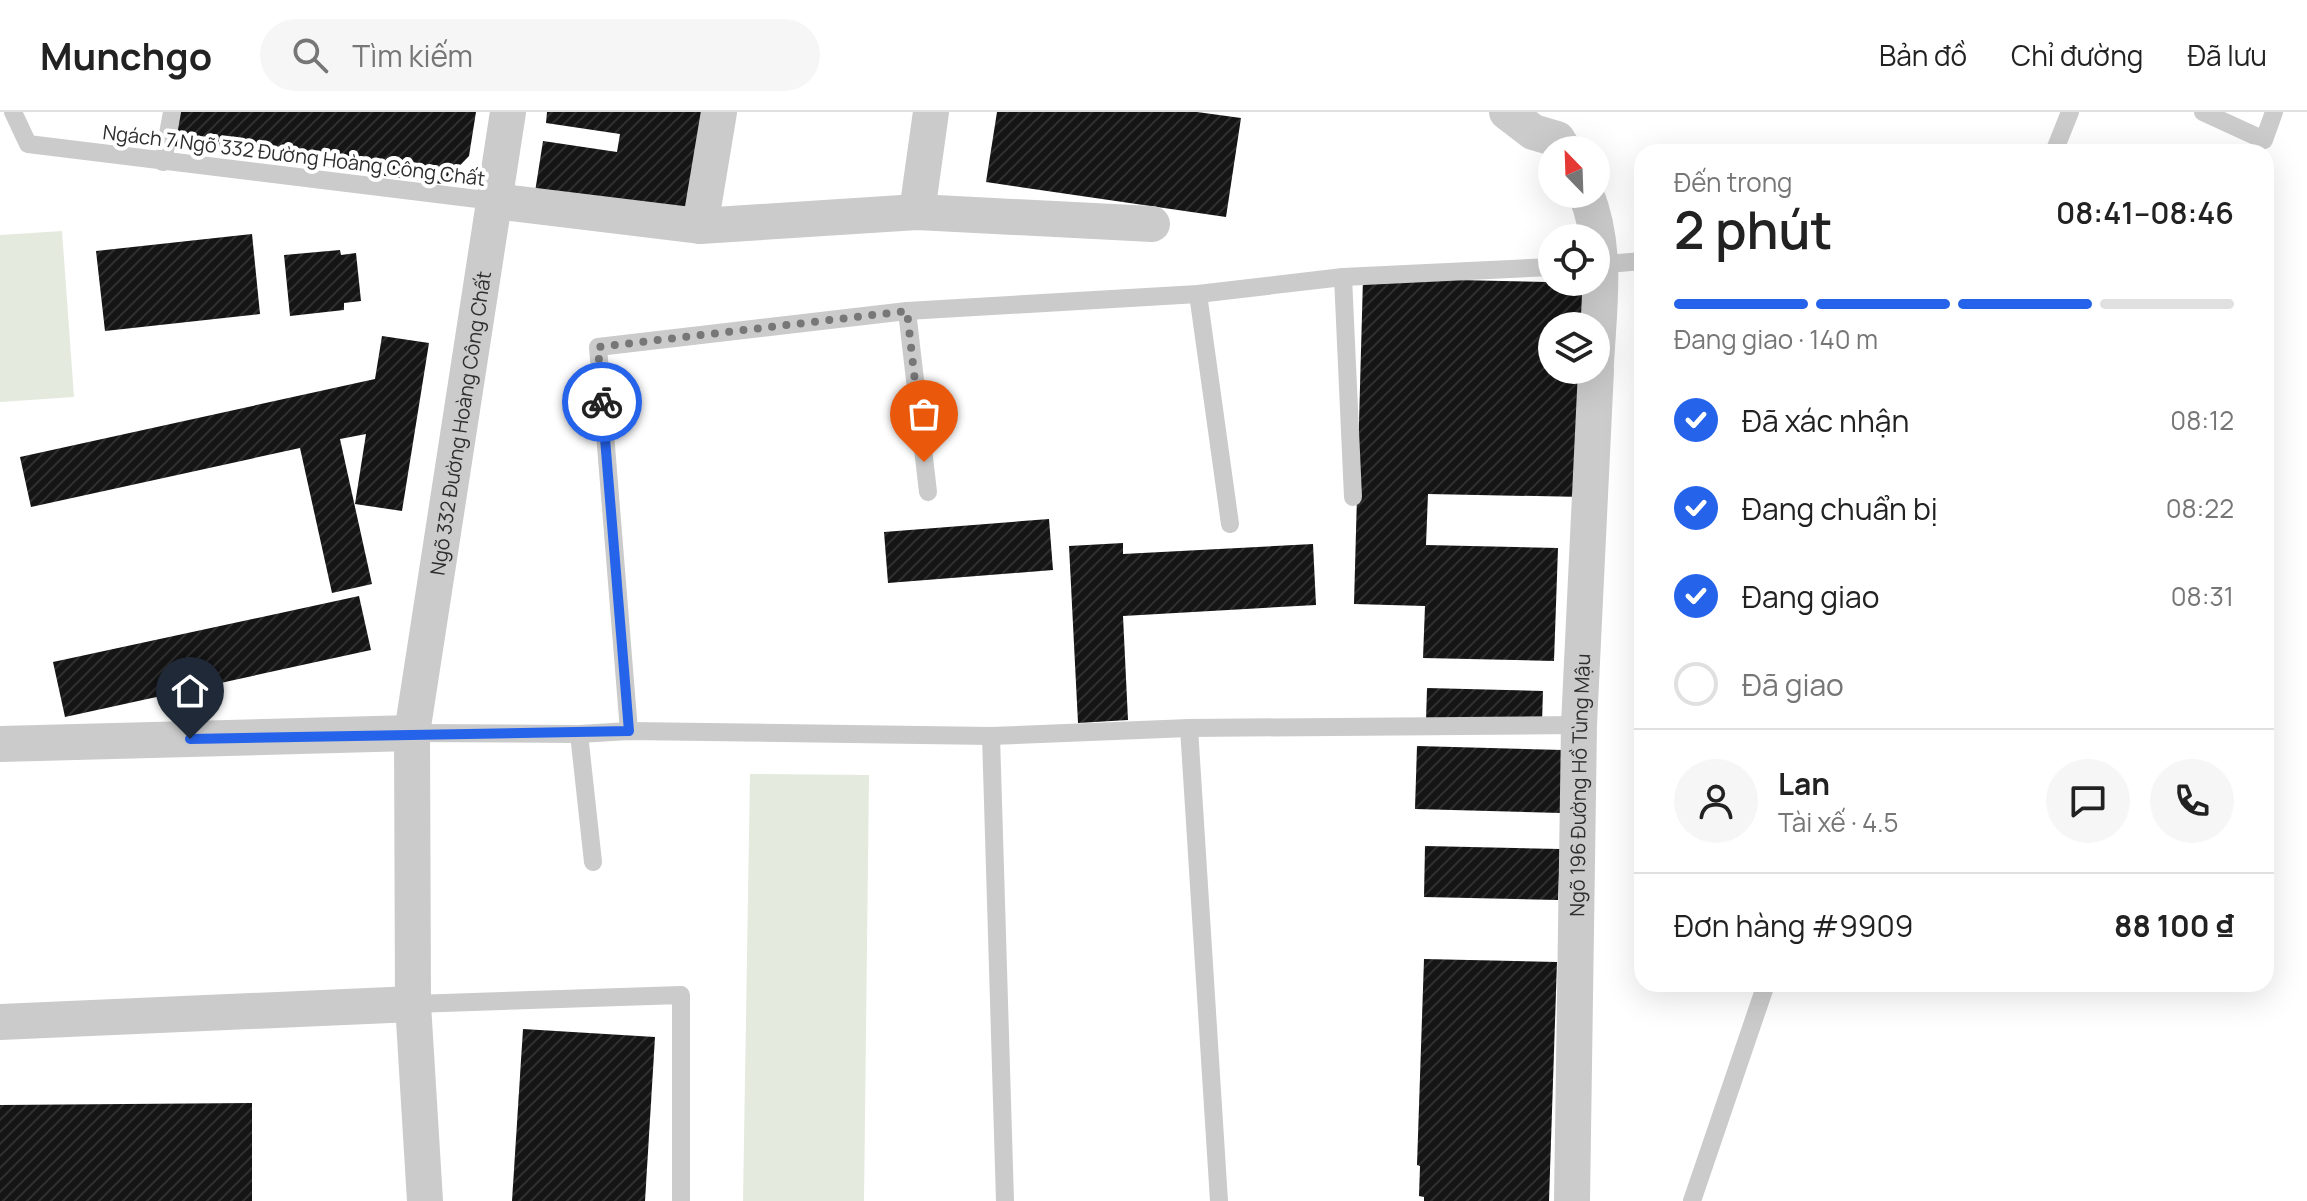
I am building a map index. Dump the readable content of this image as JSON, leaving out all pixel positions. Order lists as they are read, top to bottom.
{
  "streets": {
    "street": ["Ngõ 332 Đường Hoàng Công Chất", "Ngõ 196 Đường Hồ Tùng Mậu"],
    "lane": ["Ngách 7 Ngõ 332 Đường Hoàng Công Chất"]
  },
  "crossings": [
    ["Ngách 7 Ngõ 332 Đường Hoàng Công Chất", "Ngõ 332 Đường Hoàng Công Chất"]
  ],
  "north": "top left",
  "page": {
    "header": "Munchgo",
    "search": "Tìm kiếm",
    "nav": ["Bản đồ", "Chỉ đường", "Đã lưu"],
    "heading": ["2 phút", "Đến trong", "08:41–08:46"],
    "panel": [
      "Lan",
      "Tài xế · 4.5",
      "Đơn hàng #9909",
      "88 100 ₫"
    ],
    "bar": "Đang giao · 140 m",
    "list": [
      ["Đã xác nhận", "08:12"],
      ["Đang chuẩn bị", "08:22"],
      ["Đang giao", "08:31"],
      "Đã giao"
    ]
  }
}
